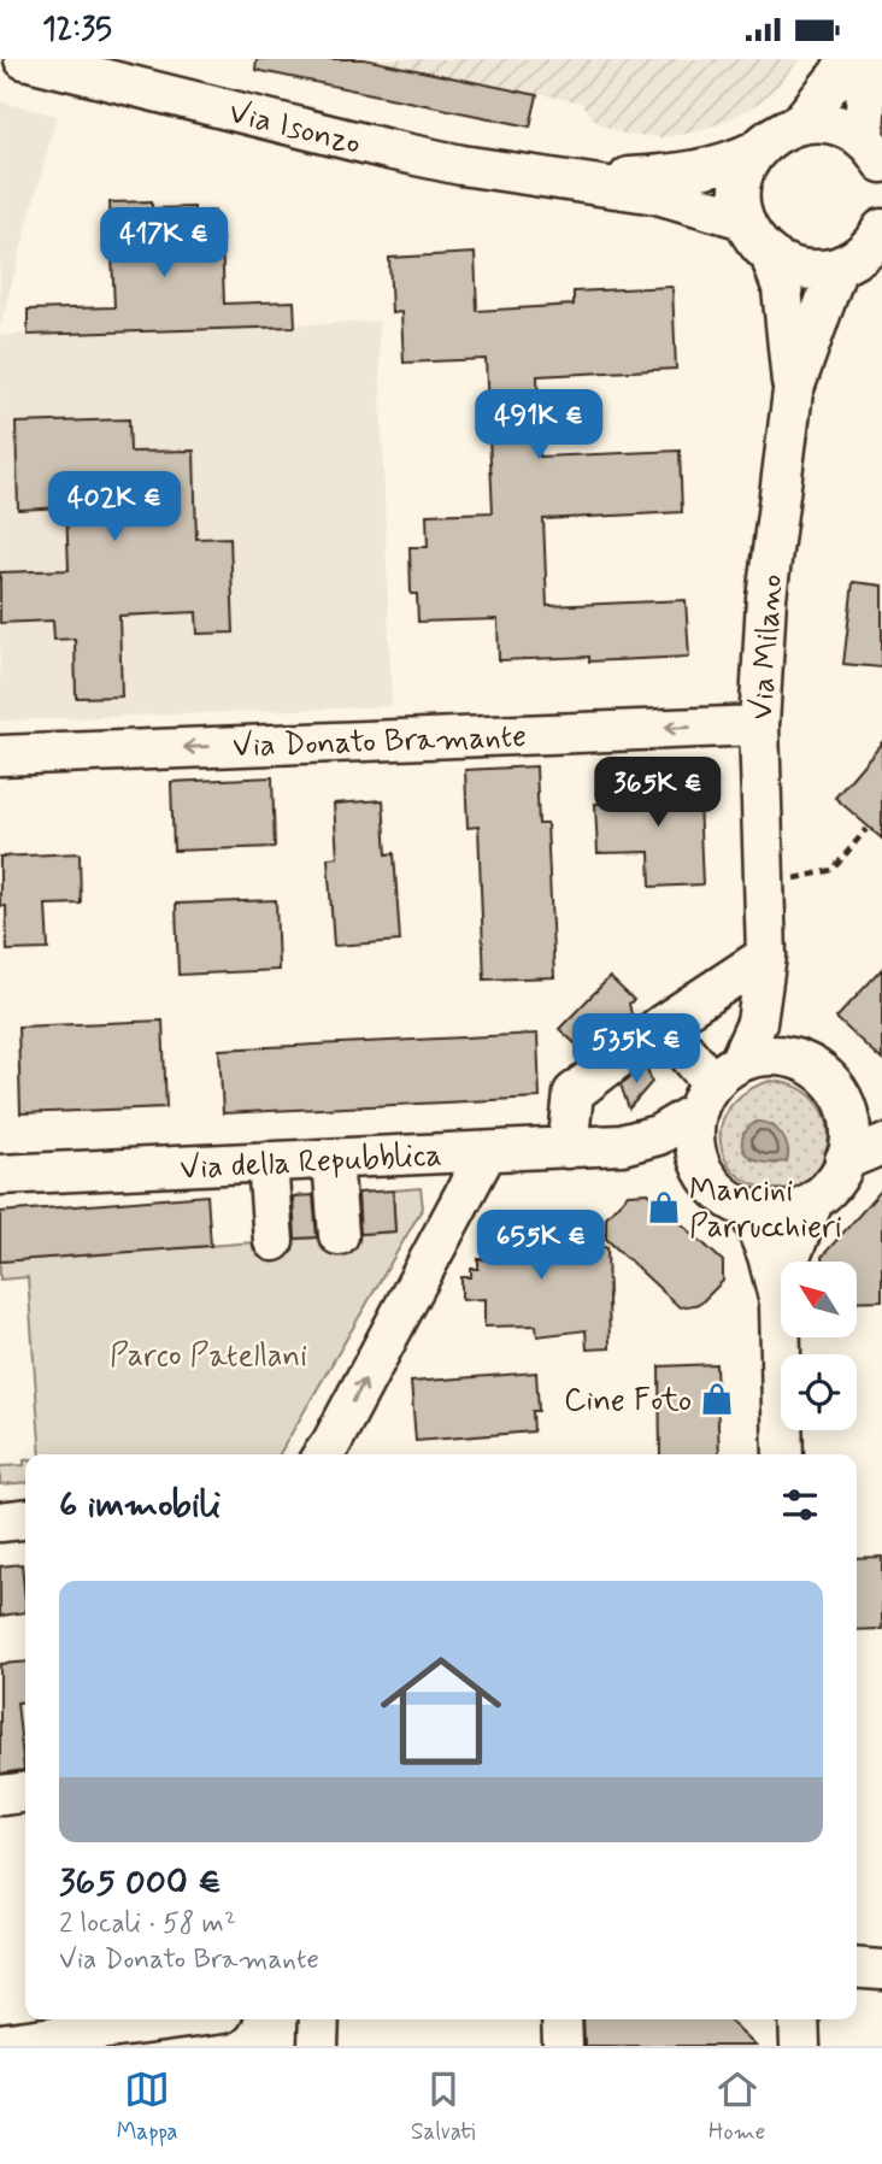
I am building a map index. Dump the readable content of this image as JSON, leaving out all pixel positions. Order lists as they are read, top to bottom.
{
  "streets": {
    "street": [
      "Via Isonzo",
      "Via Milano",
      "Via Donato Bramante",
      "Via della Repubblica"
    ]
  },
  "crossings": [
    ["Via Milano", "Via Donato Bramante"],
    ["Via Milano", "Via della Repubblica"]
  ],
  "one_way": ["Via Donato Bramante"],
  "parks": ["Parco Patellani"],
  "places": {
    "shop": ["Mancini Parrucchieri", "Cine Foto"]
  },
  "north": "top left",
  "page": {
    "status": "12:35",
    "price": [
      "417K €",
      "491K €",
      "402K €",
      "365K €",
      "535K €",
      "655K €"
    ],
    "heading": "6 immobili",
    "list": [
      {
        "name": "365 000 €",
        "note": "2 locali · 58 m² · Via Donato Bramante"
      }
    ],
    "tabs": ["Mappa", "Salvati", "Home"]
  }
}
